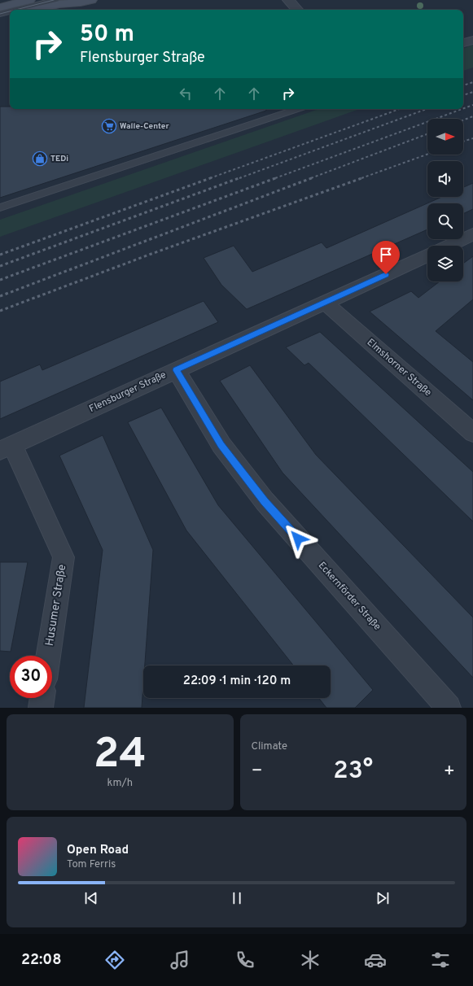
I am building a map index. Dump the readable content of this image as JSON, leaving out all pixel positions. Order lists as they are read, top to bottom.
{
  "streets": {
    "street": [
      "Elmshorner Straße",
      "Flensburger Straße",
      "Eckernförder Straße",
      "Husumer Straße"
    ]
  },
  "crossings": [
    ["Elmshorner Straße", "Flensburger Straße"],
    ["Flensburger Straße", "Eckernförder Straße"],
    ["Flensburger Straße", "Husumer Straße"]
  ],
  "places": {
    "supermarket": ["Walle-Center"],
    "shop": ["TEDi"]
  },
  "north": "right",
  "page": {
    "turn": ["50 m", "Flensburger Straße"],
    "limit": "30",
    "trip": "22:09 · 1 min · 120 m",
    "tile": [
      ["24", "km/h"],
      "Climate"
    ],
    "heat": ["−", "23°", "+"],
    "song": ["Open Road", "Tom Ferris"],
    "tabs": "22:08"
  }
}
